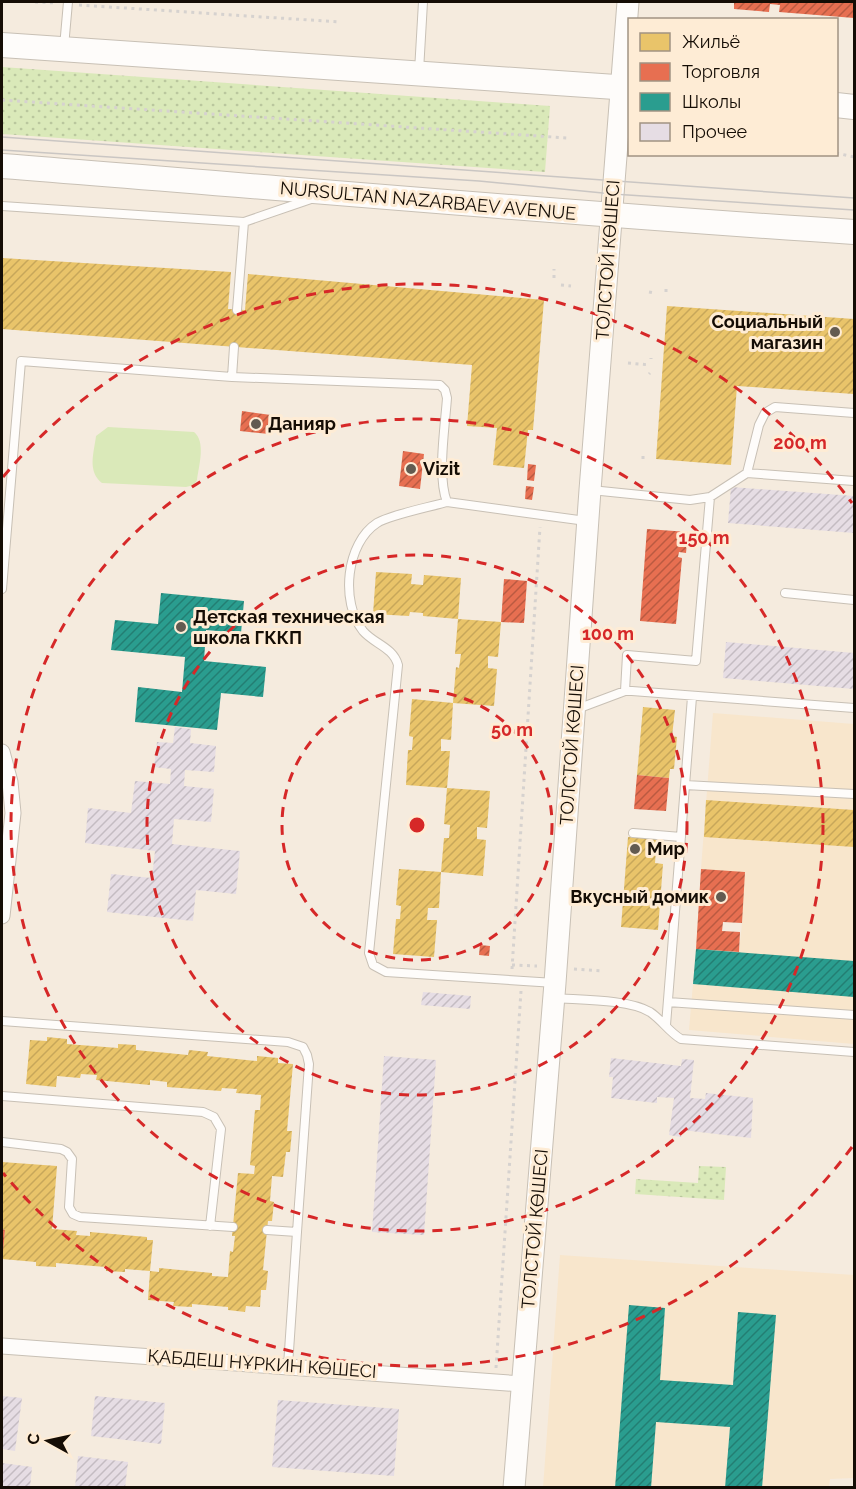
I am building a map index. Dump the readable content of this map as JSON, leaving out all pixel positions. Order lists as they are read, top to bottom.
{
  "streets": {
    "main road": ["NURSULTAN NAZARBAEV AVENUE", "ТОЛСТОЙ КӨШЕСІ"],
    "street": ["ҚАБДЕШ НҰРКИН КӨШЕСІ"]
  },
  "crossings": [
    ["NURSULTAN NAZARBAEV AVENUE", "ТОЛСТОЙ КӨШЕСІ"],
    ["ТОЛСТОЙ КӨШЕСІ", "ҚАБДЕШ НҰРКИН КӨШЕСІ"]
  ],
  "places": [
    "Социальный магазин",
    "Данияр",
    "Vizit",
    "Детская техническая школа ГККП",
    "Мир",
    "Вкусный домик"
  ],
  "legend": [
    "Жильё",
    "Торговля",
    "Школы",
    "Прочее"
  ],
  "north": "left",
  "rings": [
    "200 m",
    "150 m",
    "100 m",
    "50 m"
  ]
}
